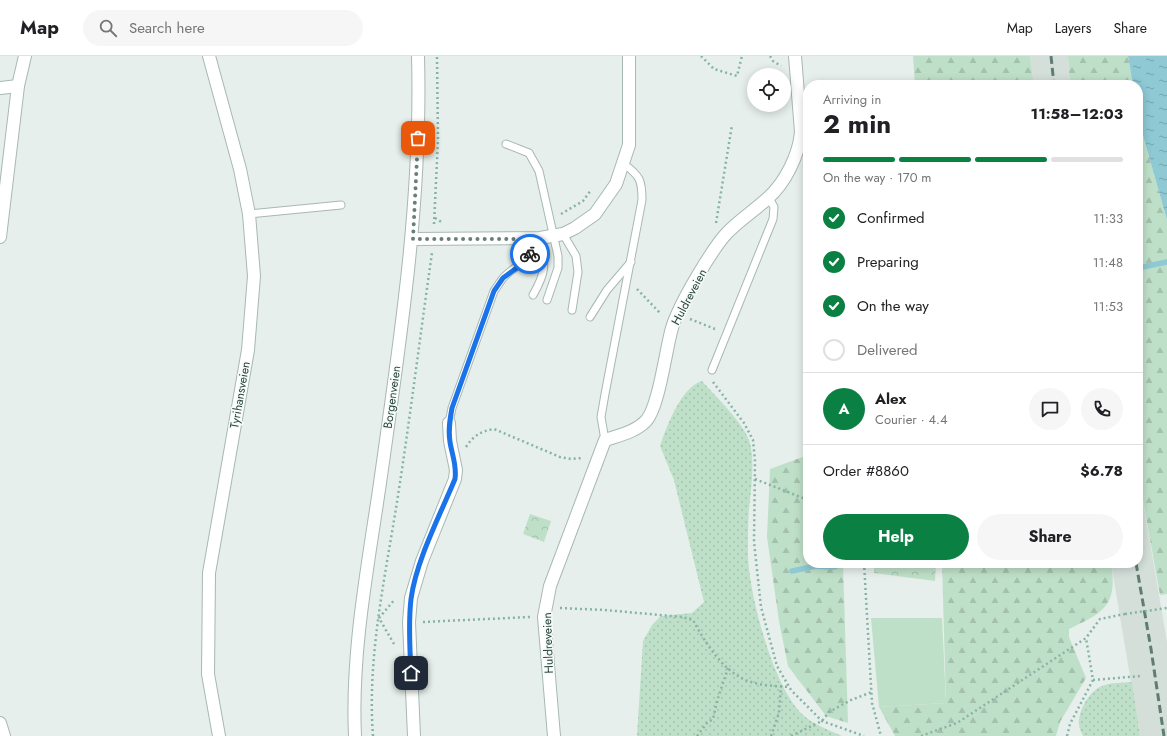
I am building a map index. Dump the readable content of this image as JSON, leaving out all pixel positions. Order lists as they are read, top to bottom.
{
  "streets": {
    "street": ["Huldreveien", "Tyrihansveien", "Borgenveien"]
  },
  "page": {
    "header": "Map",
    "search": "Search here",
    "nav": ["Map", "Layers", "Share"],
    "heading": ["2 min", "Arriving in", "11:58–12:03"],
    "panel": [
      "Alex",
      "Courier · 4.4",
      "Order #8860",
      "$6.78"
    ],
    "bar": "On the way · 170 m",
    "list": [
      ["Confirmed", "11:33"],
      ["Preparing", "11:48"],
      ["On the way", "11:53"],
      "Delivered"
    ],
    "round": "A",
    "buttons": ["Help", "Share"]
  }
}
